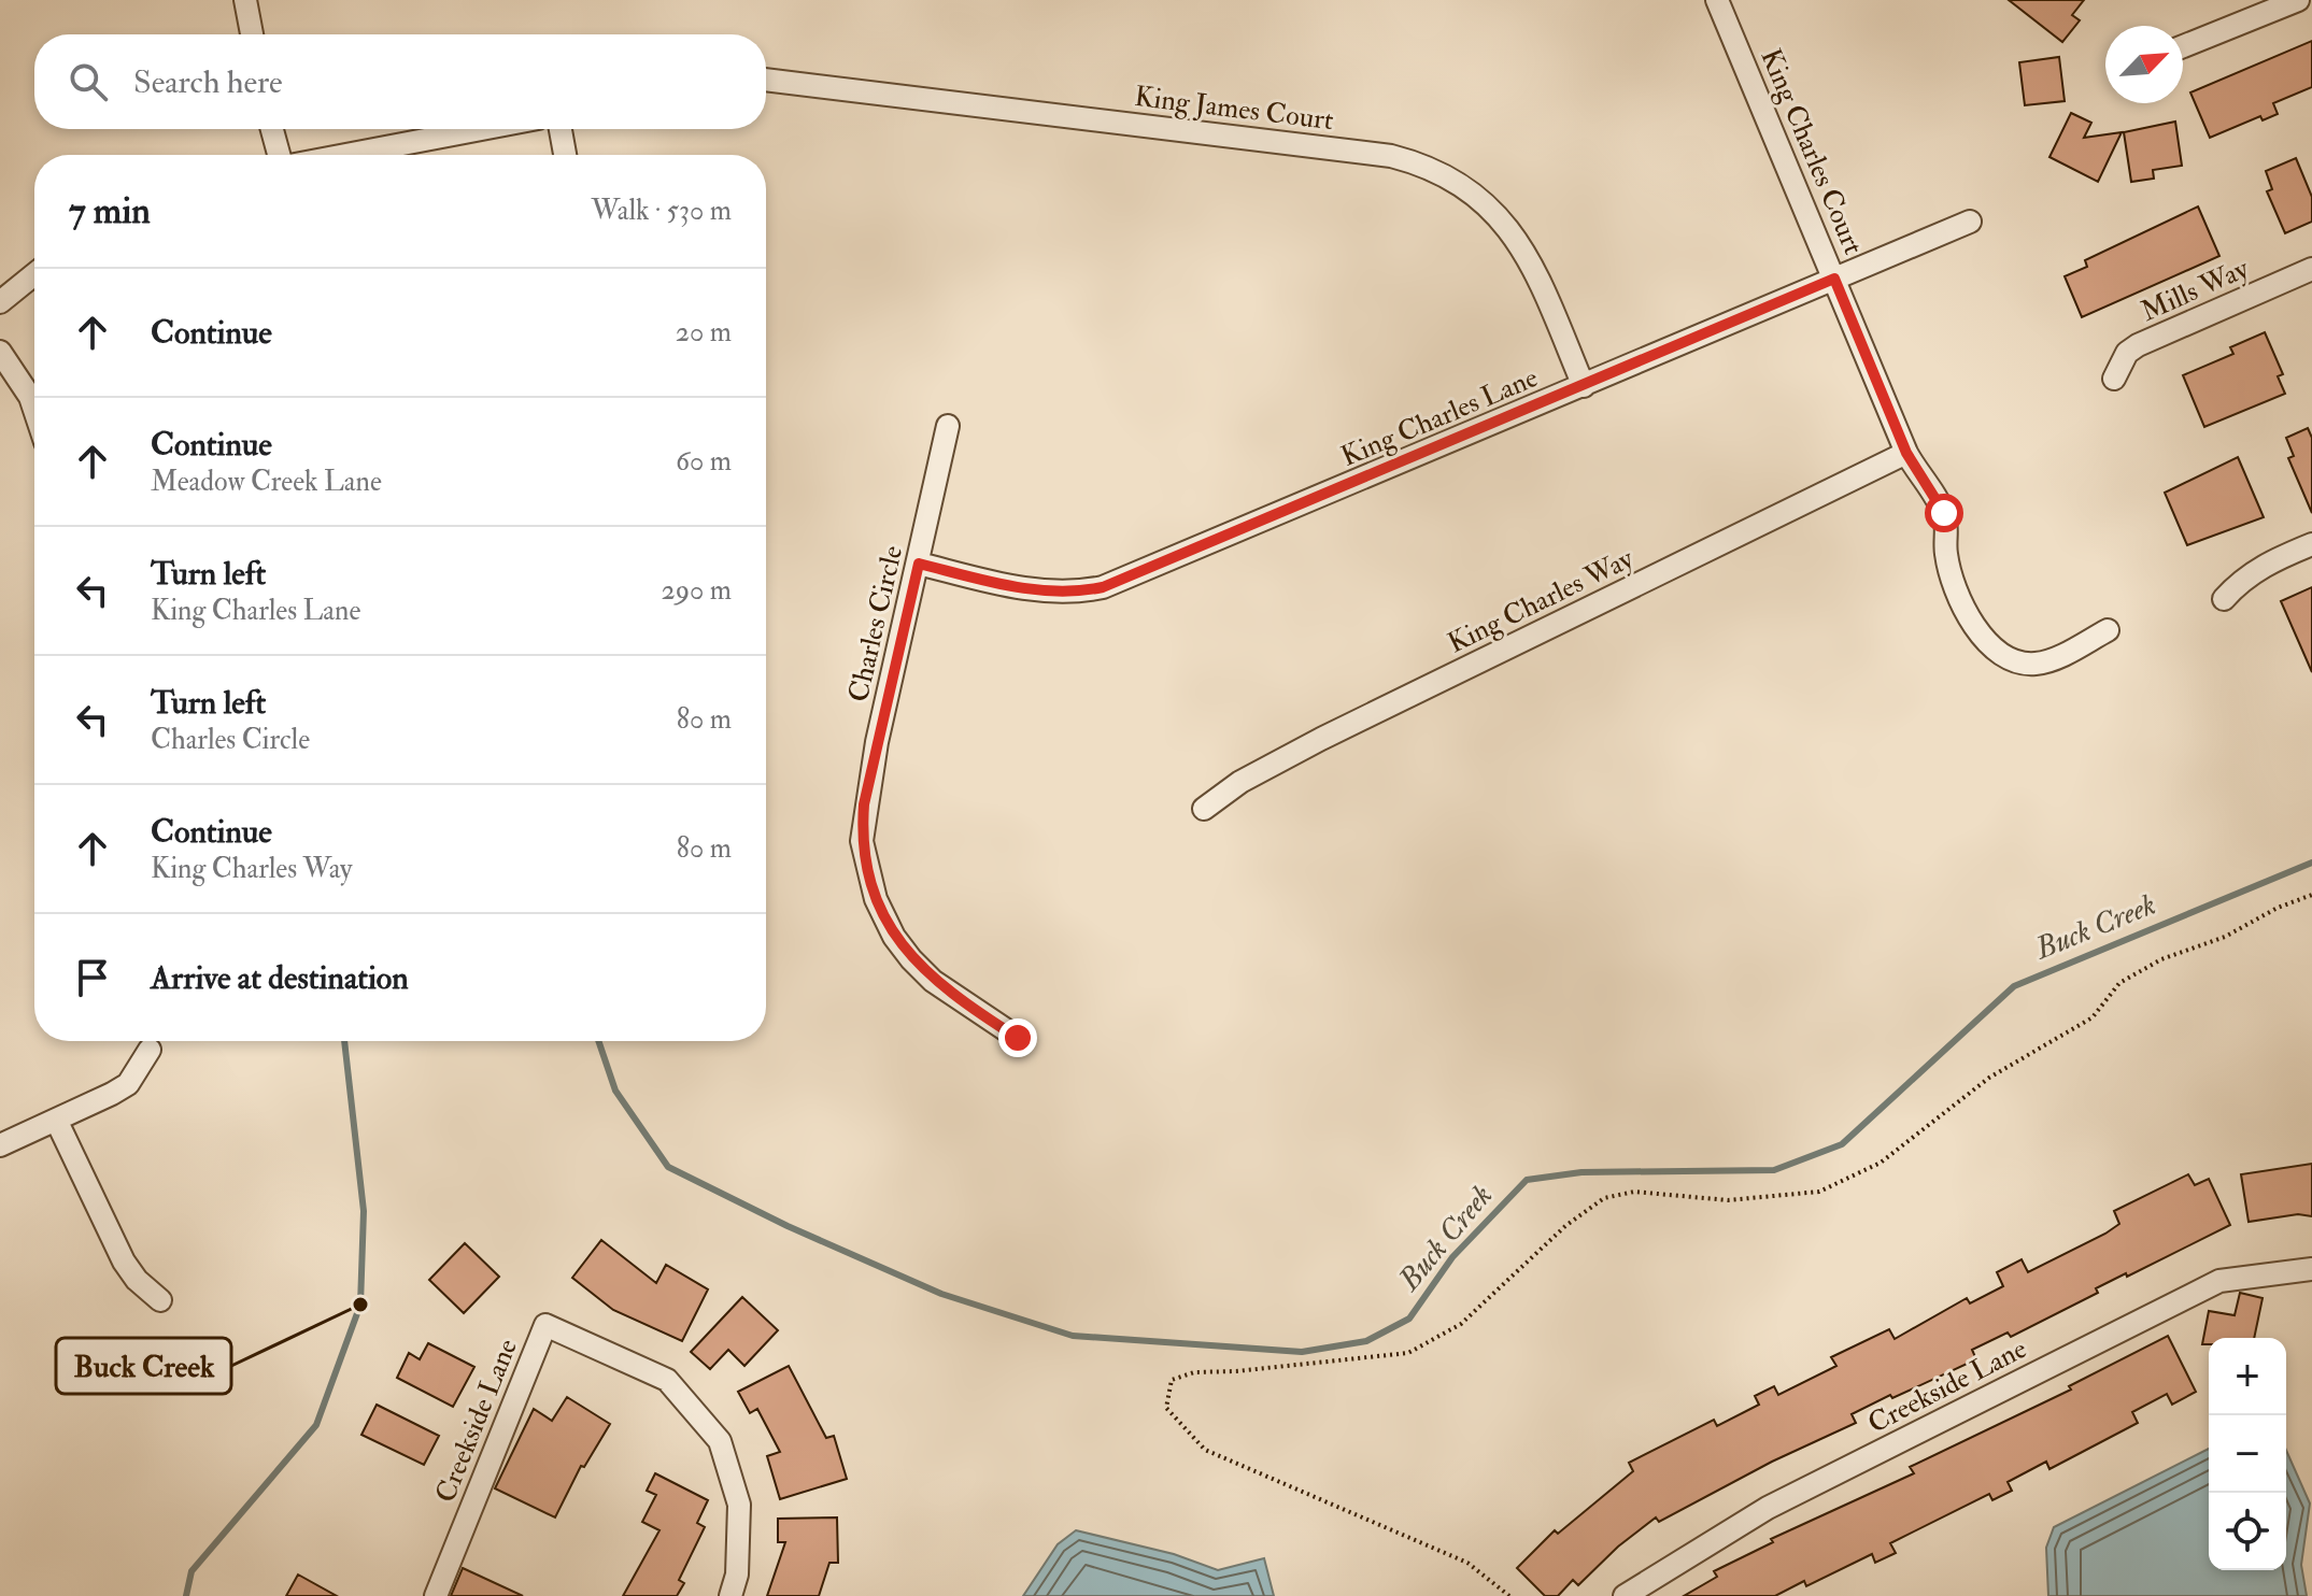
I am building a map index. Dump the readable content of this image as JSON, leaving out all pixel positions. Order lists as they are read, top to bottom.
{
  "streets": {
    "street": [
      "King James Court",
      "King Charles Court",
      "Mills Way",
      "King Charles Lane",
      "King Charles Way",
      "Charles Circle",
      "Creekside Lane"
    ]
  },
  "crossings": [
    ["King James Court", "King Charles Lane"],
    ["King Charles Court", "King Charles Lane"],
    ["King Charles Court", "King Charles Way"],
    ["King Charles Lane", "Charles Circle"]
  ],
  "water": ["Buck Creek"],
  "places": ["Buck Creek"],
  "north": "top right",
  "page": {
    "search": "Search here",
    "heading": ["7 min", "Walk · 530 m"],
    "list": [
      ["Continue", "20 m"],
      ["Continue", "Meadow Creek Lane", "60 m"],
      ["Turn left", "King Charles Lane", "290 m"],
      ["Turn left", "Charles Circle", "80 m"],
      ["Continue", "King Charles Way", "80 m"],
      "Arrive at destination"
    ],
    "map_buttons": ["+", "−"]
  }
}
